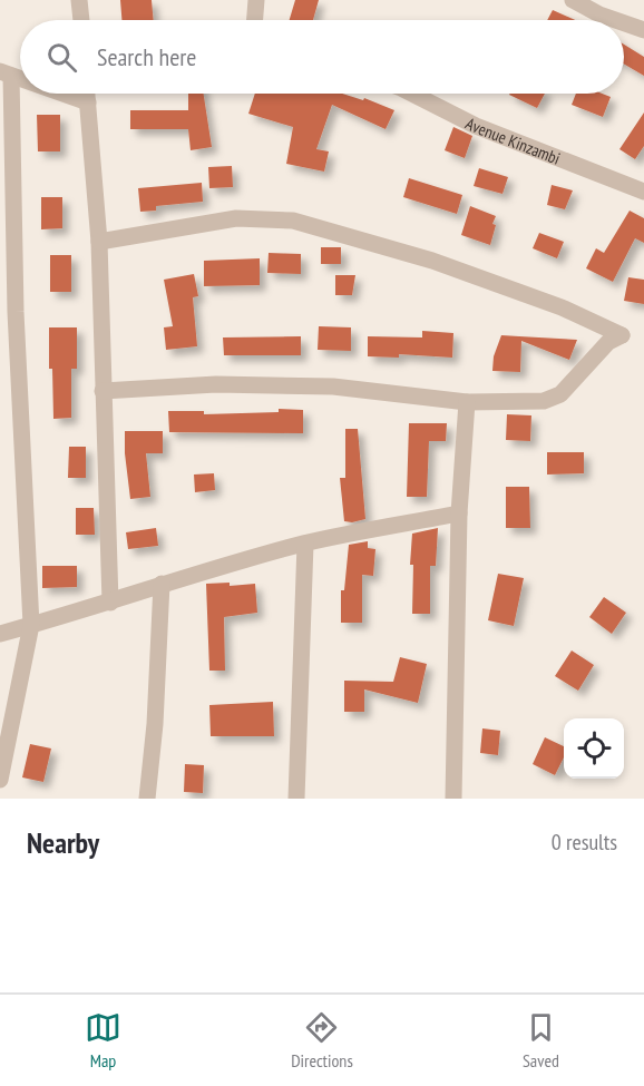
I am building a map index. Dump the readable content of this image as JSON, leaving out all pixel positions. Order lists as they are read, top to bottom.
{
  "streets": {
    "street": ["Avenue Kinzambi"]
  },
  "page": {
    "search": "Search here",
    "heading": ["Nearby", "0 results"],
    "nav": ["Map", "Directions", "Saved"]
  }
}
